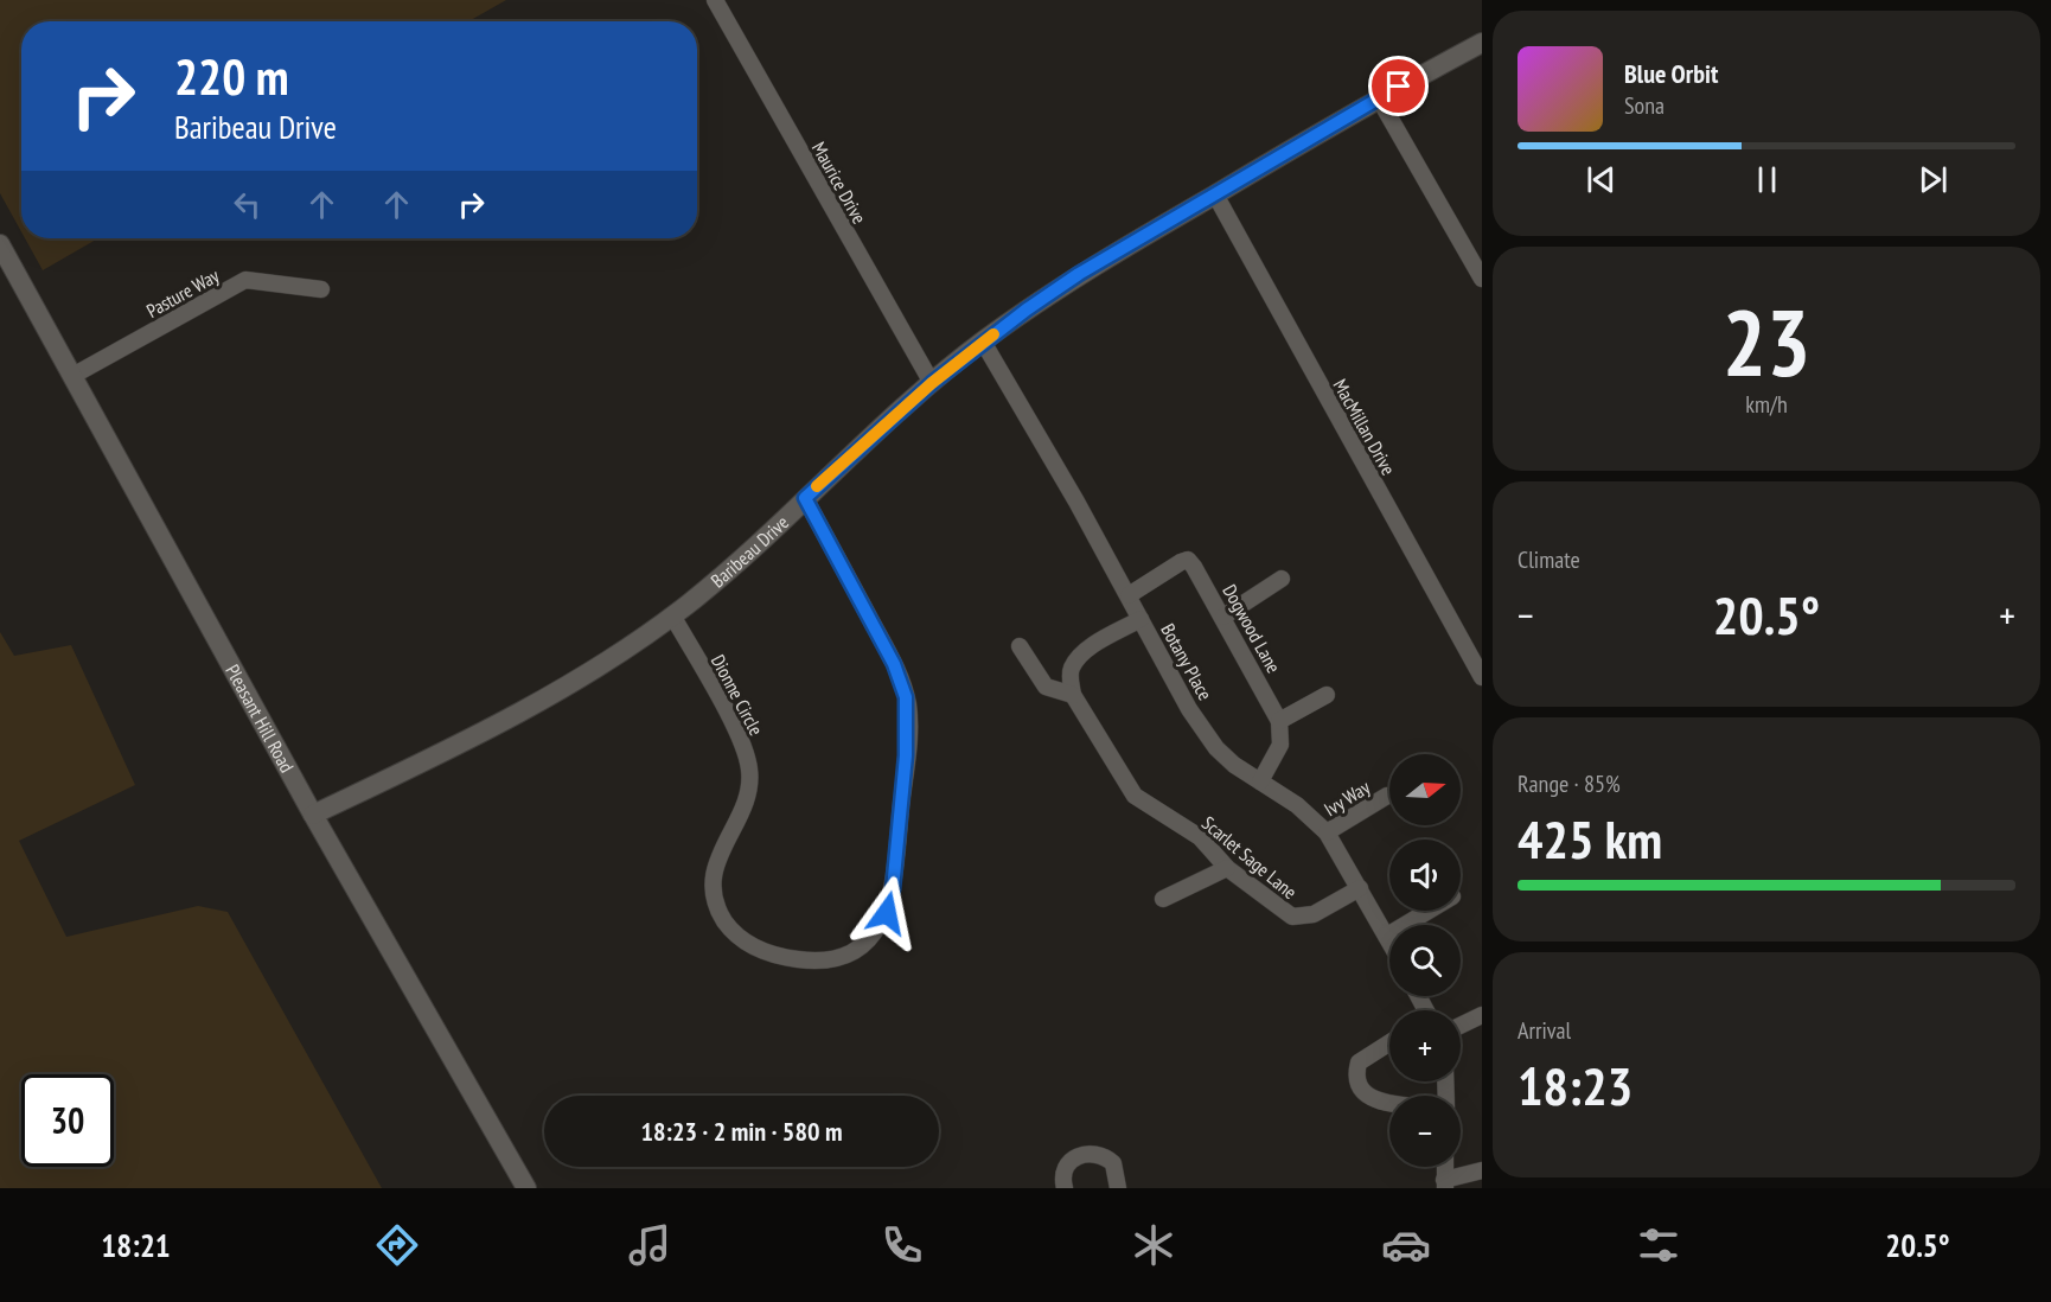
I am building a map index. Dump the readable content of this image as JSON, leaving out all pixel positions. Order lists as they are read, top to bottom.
{
  "streets": {
    "street": [
      "Maurice Drive",
      "Pasture Way",
      "MacMillan Drive",
      "Baribeau Drive",
      "Dogwood Lane",
      "Botany Place",
      "Dionne Circle",
      "Pleasant Hill Road",
      "Ivy Way",
      "Scarlet Sage Lane"
    ]
  },
  "crossings": [
    ["Maurice Drive", "Baribeau Drive"],
    ["Pasture Way", "Pleasant Hill Road"],
    ["MacMillan Drive", "Baribeau Drive"],
    ["Baribeau Drive", "Botany Place"],
    ["Baribeau Drive", "Dionne Circle"],
    ["Baribeau Drive", "Pleasant Hill Road"],
    ["Dogwood Lane", "Botany Place"],
    ["Botany Place", "Ivy Way"],
    ["Botany Place", "Scarlet Sage Lane"]
  ],
  "north": "right",
  "page": {
    "turn": ["220 m", "Baribeau Drive"],
    "song": ["Blue Orbit", "Sona"],
    "tile": [
      ["23", "km/h"],
      "Climate",
      ["Range · 85%", "425 km"],
      ["Arrival", "18:23"]
    ],
    "heat": ["−", "20.5°", "+"],
    "map_buttons": ["+", "−"],
    "limit": "30",
    "trip": "18:23 · 2 min · 580 m",
    "tabs": ["18:21", "20.5°"]
  }
}
